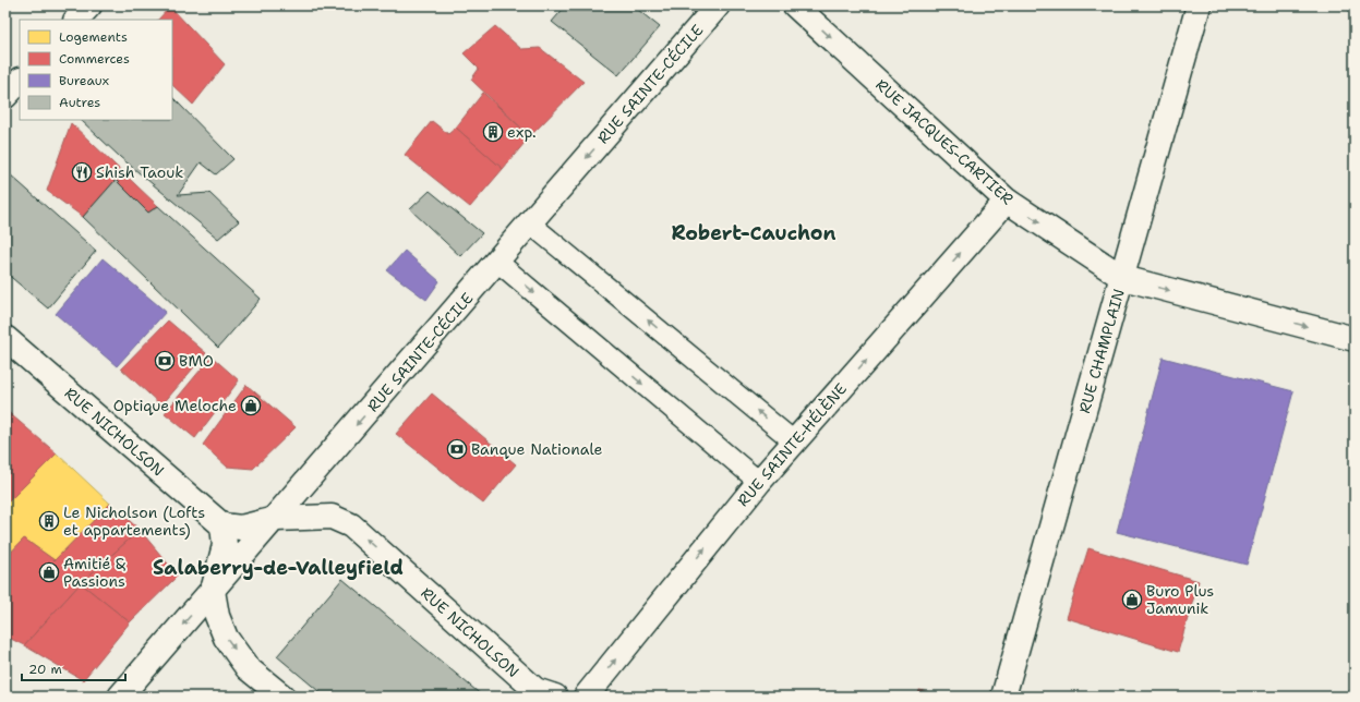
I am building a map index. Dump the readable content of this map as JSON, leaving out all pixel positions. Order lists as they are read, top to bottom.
{
  "streets": {
    "street": [
      "RUE SAINTE-CÉCILE",
      "RUE JACQUES-CARTIER",
      "RUE CHAMPLAIN",
      "RUE NICHOLSON",
      "RUE SAINTE-HÉLÈNE"
    ]
  },
  "crossings": [
    ["RUE SAINTE-CÉCILE", "RUE NICHOLSON"],
    ["RUE JACQUES-CARTIER", "RUE CHAMPLAIN"],
    ["RUE JACQUES-CARTIER", "RUE SAINTE-HÉLÈNE"]
  ],
  "one_way": [
    "RUE SAINTE-CÉCILE",
    "RUE JACQUES-CARTIER",
    "RUE NICHOLSON",
    "RUE SAINTE-HÉLÈNE"
  ],
  "districts": ["Robert-Cauchon", "Salaberry-de-Valleyfield"],
  "places": {
    "building": ["exp.", "Le Nicholson (Lofts et appartements)"],
    "restaurant": ["Shish Taouk"],
    "bank": ["BMO", "Banque Nationale"],
    "shop": ["Optique Meloche", "Amitié & Passions", "Buro Plus Jamunik"]
  },
  "legend": [
    "Logements",
    "Commerces",
    "Bureaux",
    "Autres"
  ],
  "scale_bar": "20 m"
}
